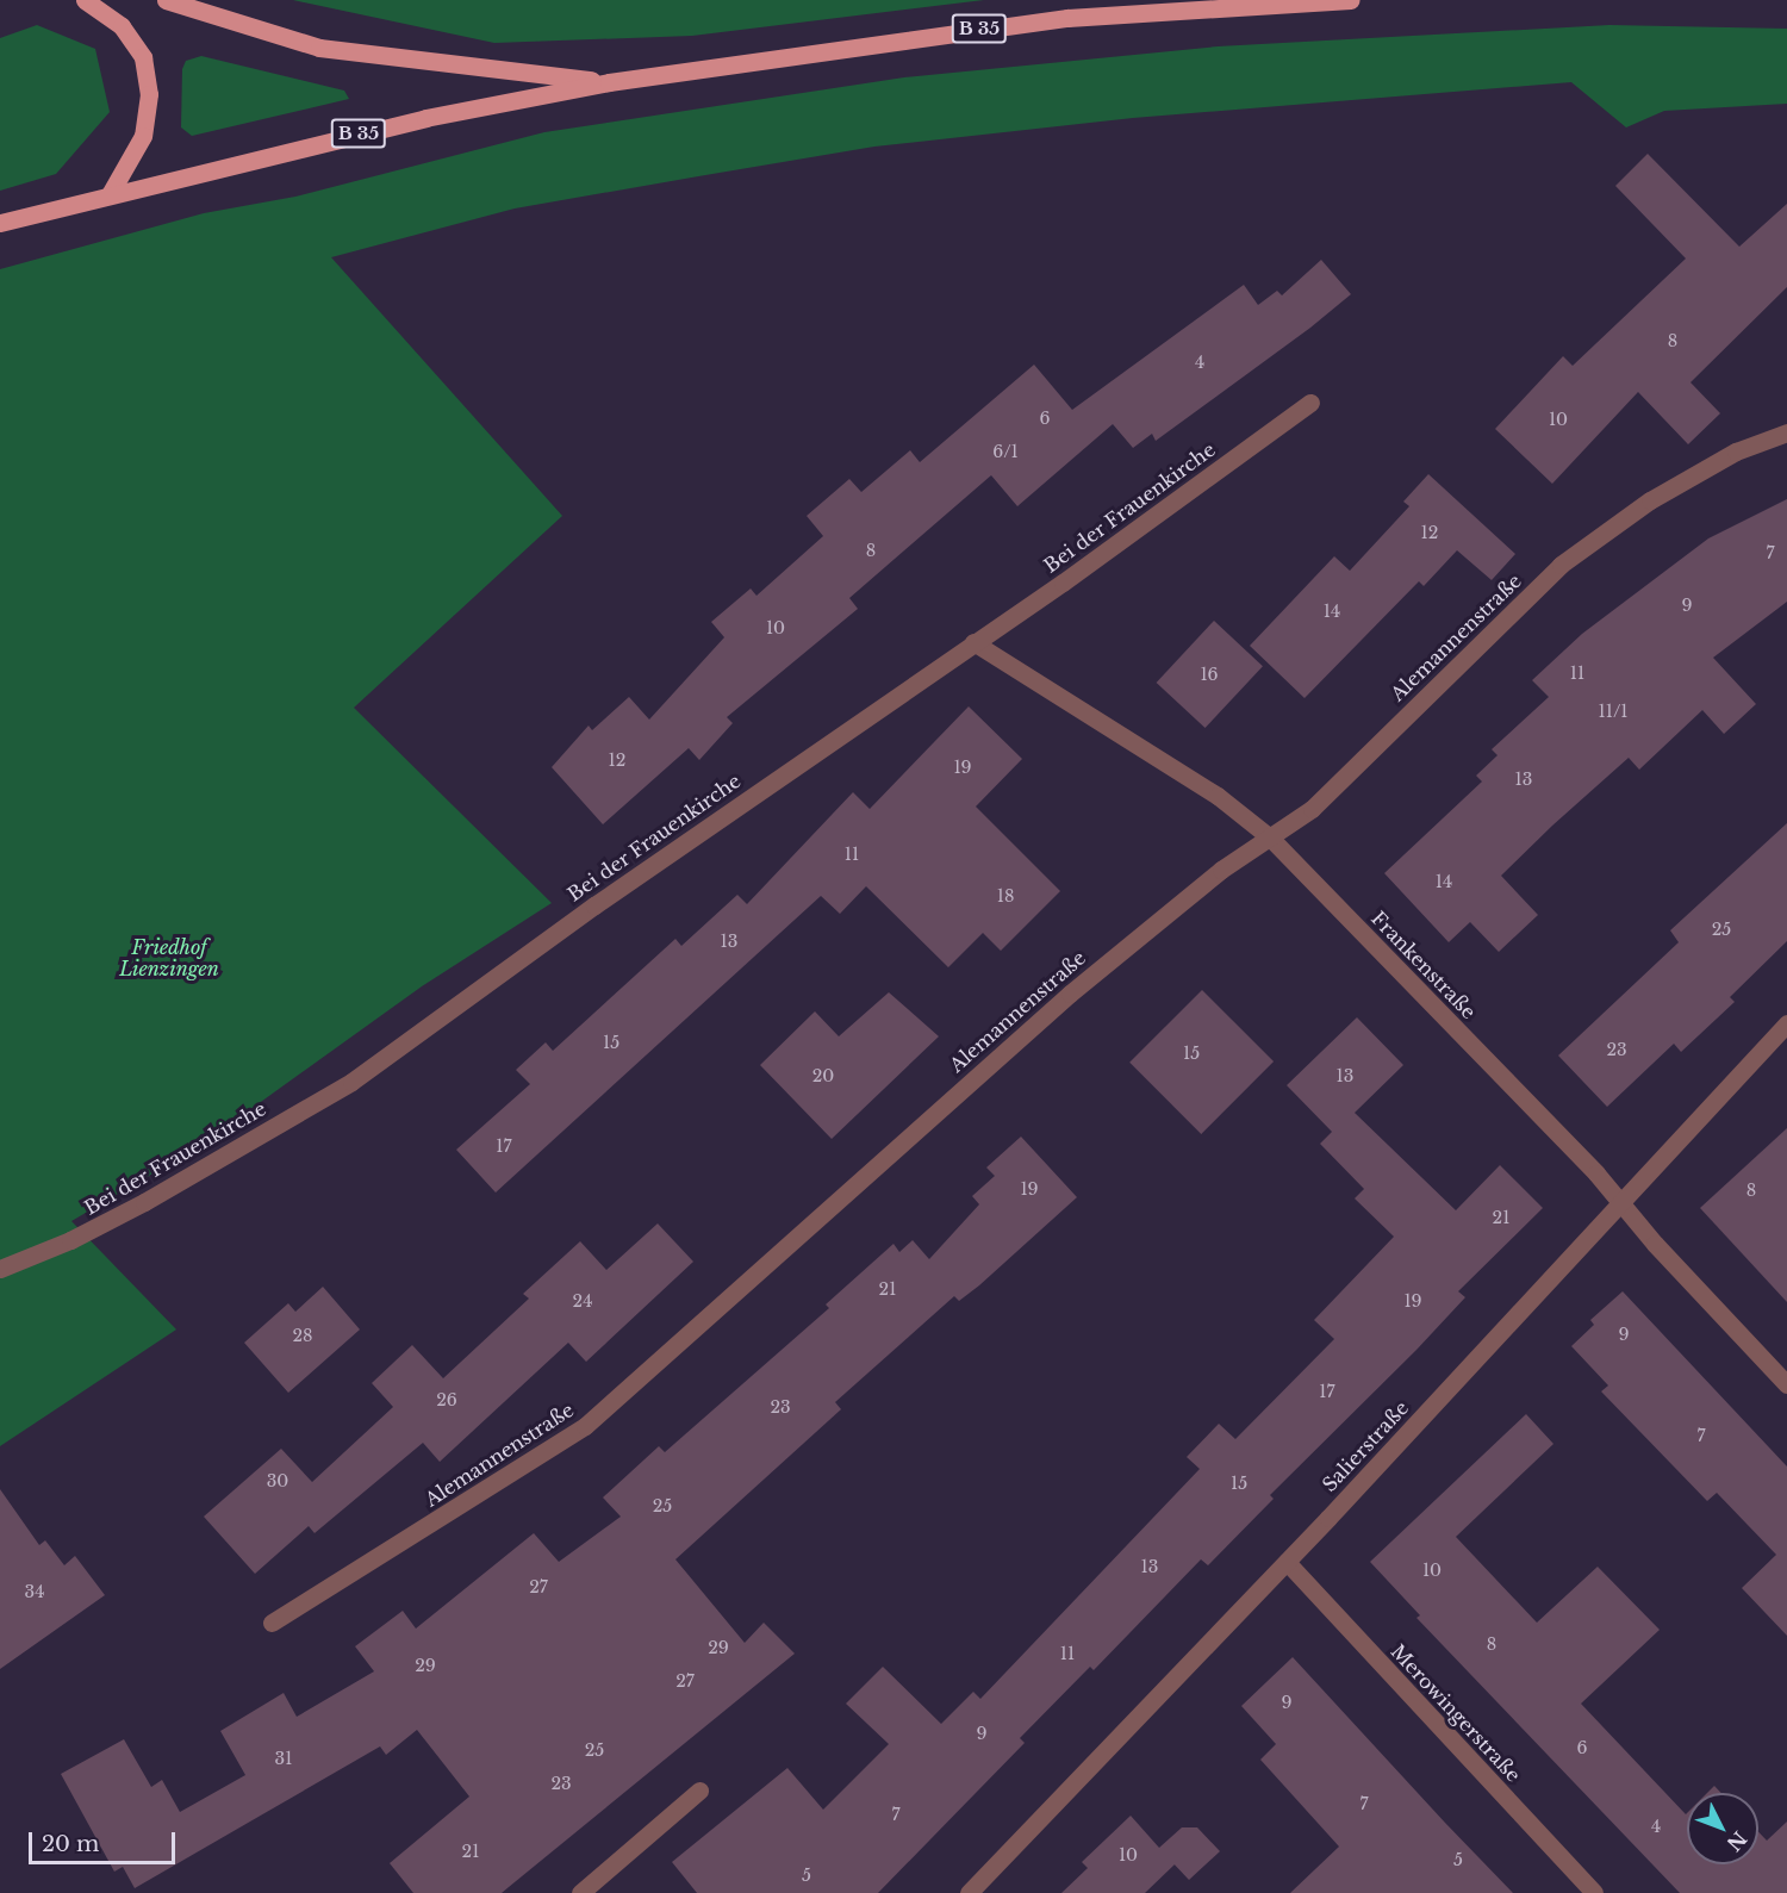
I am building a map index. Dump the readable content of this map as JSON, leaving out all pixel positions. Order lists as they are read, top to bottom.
{
  "streets": {
    "main road": ["B 35"],
    "street": [
      "Bei der Frauenkirche",
      "Alemannenstraße",
      "Frankenstraße",
      "Salierstraße",
      "Merowingerstraße"
    ]
  },
  "crossings": [
    ["Bei der Frauenkirche", "Frankenstraße"],
    ["Alemannenstraße", "Frankenstraße"],
    ["Frankenstraße", "Salierstraße"],
    ["Salierstraße", "Merowingerstraße"]
  ],
  "parks": ["Friedhof Lienzingen"],
  "house_numbers": [
    "8",
    "4",
    "6",
    "10",
    "6/1",
    "12",
    "8",
    "7",
    "9",
    "14",
    "10",
    "11",
    "16",
    "11/1",
    "12",
    "19",
    "13",
    "11",
    "14",
    "18",
    "25",
    "13",
    "15",
    "23",
    "15",
    "20",
    "13",
    "17",
    "19",
    "8",
    "21",
    "21",
    "24",
    "19",
    "9",
    "28",
    "17",
    "26",
    "23",
    "7",
    "30",
    "15",
    "25",
    "13",
    "10",
    "27",
    "34",
    "8",
    "29",
    "11",
    "29",
    "27",
    "9",
    "9",
    "6",
    "25",
    "31",
    "23",
    "7",
    "7",
    "4",
    "21",
    "10",
    "5",
    "5"
  ],
  "scale_bar": "20 m",
  "north": "bottom right"
}
